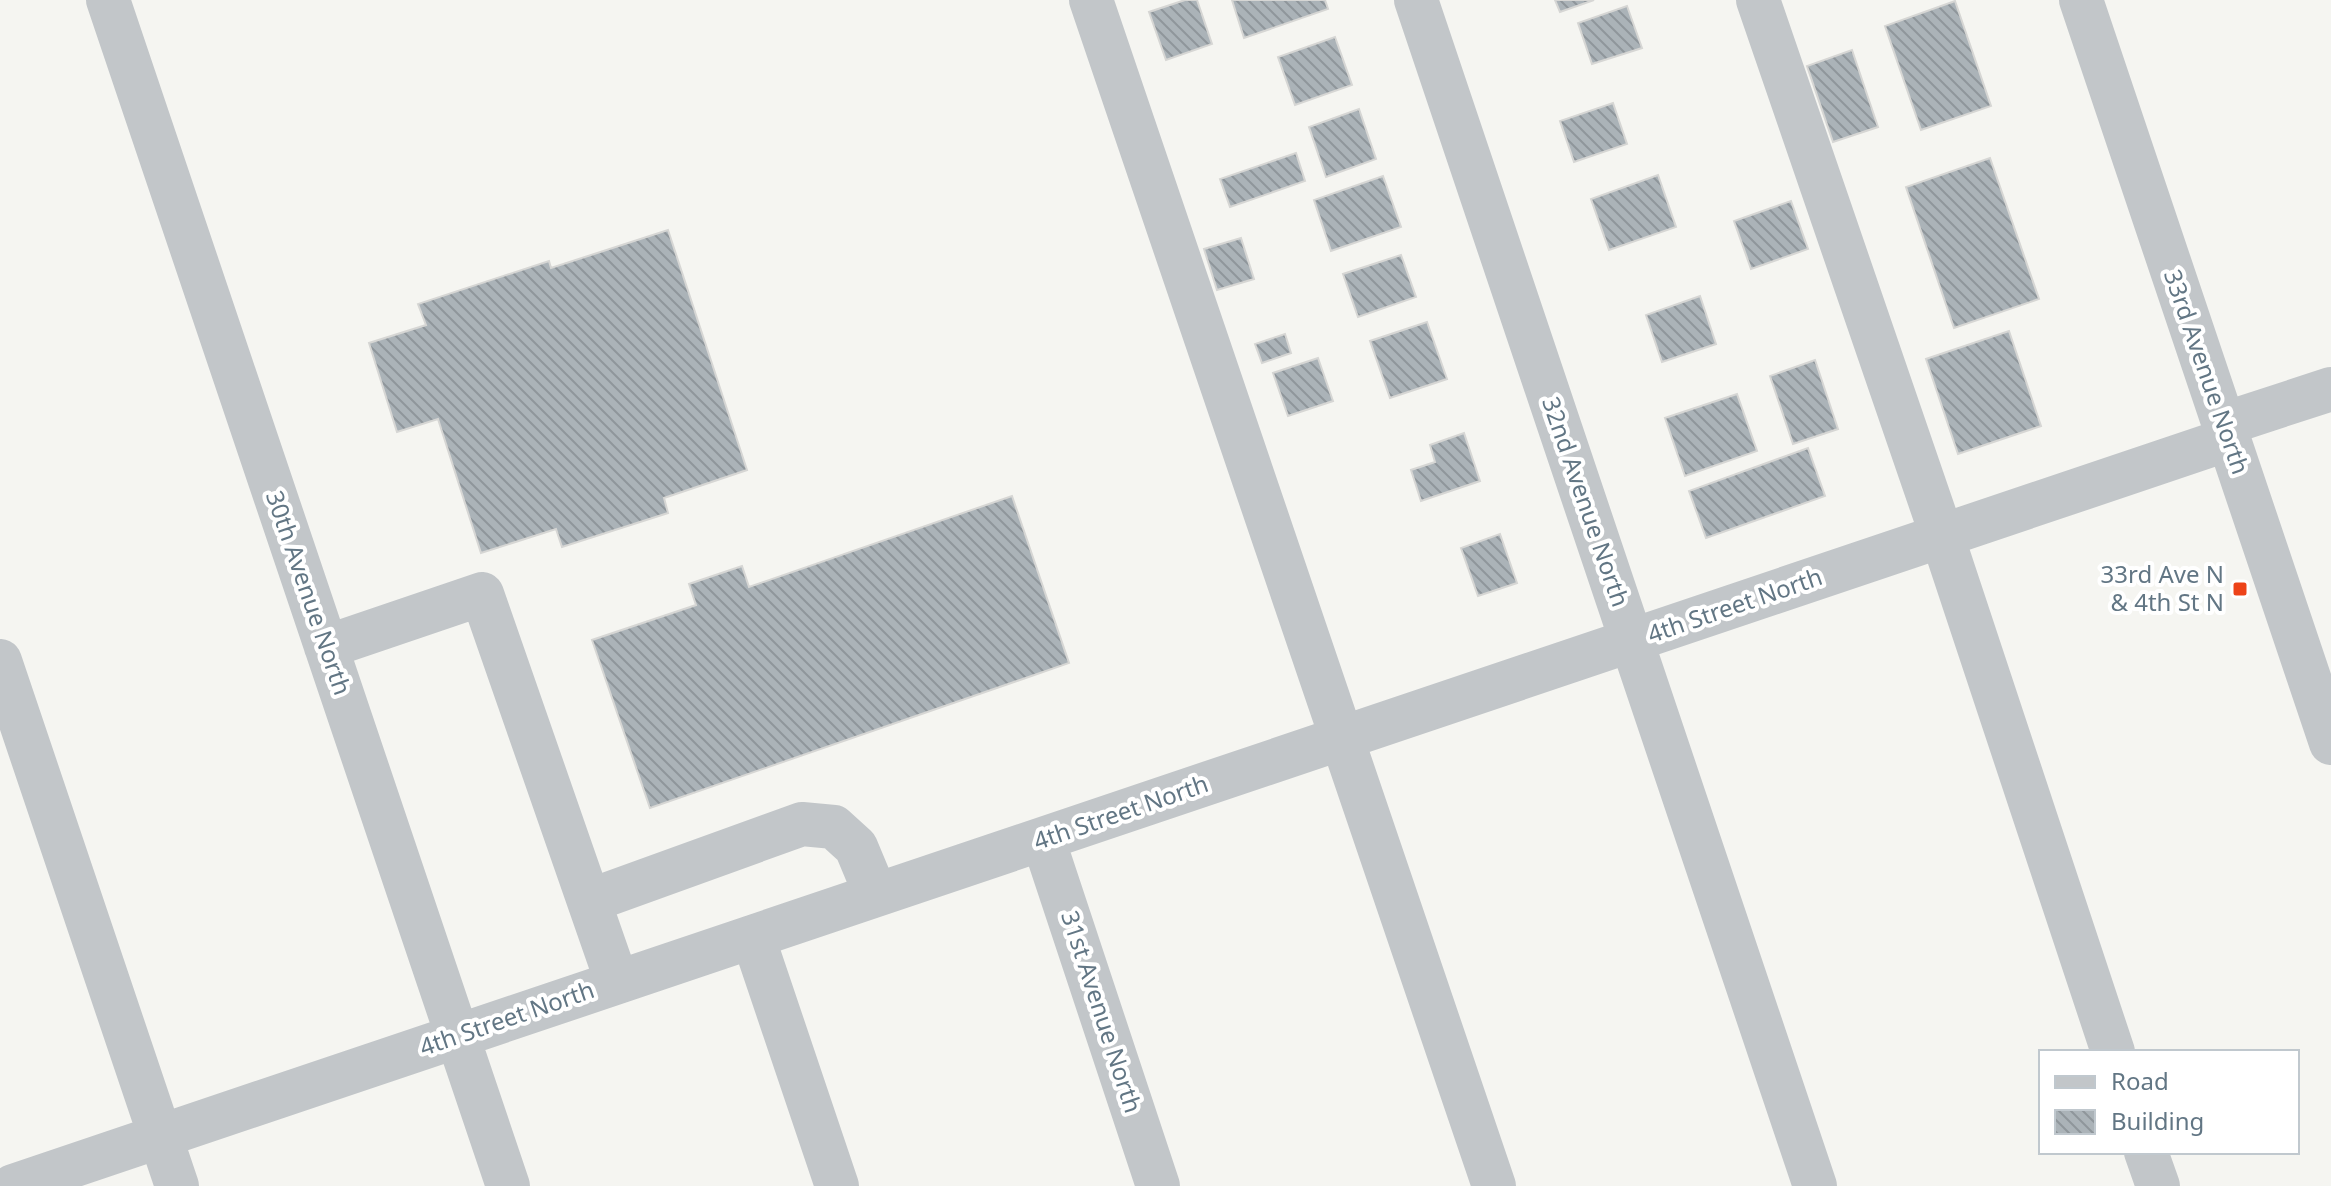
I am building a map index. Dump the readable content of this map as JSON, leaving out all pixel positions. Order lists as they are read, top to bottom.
{
  "streets": {
    "street": [
      "33rd Avenue North",
      "32nd Avenue North",
      "30th Avenue North",
      "4th Street North",
      "31st Avenue North"
    ]
  },
  "crossings": [
    ["33rd Avenue North", "4th Street North"],
    ["32nd Avenue North", "4th Street North"],
    ["30th Avenue North", "4th Street North"],
    ["4th Street North", "31st Avenue North"]
  ],
  "places": {
    "transit": ["33rd Ave N & 4th St N"]
  },
  "legend": ["Road", "Building"]
}
